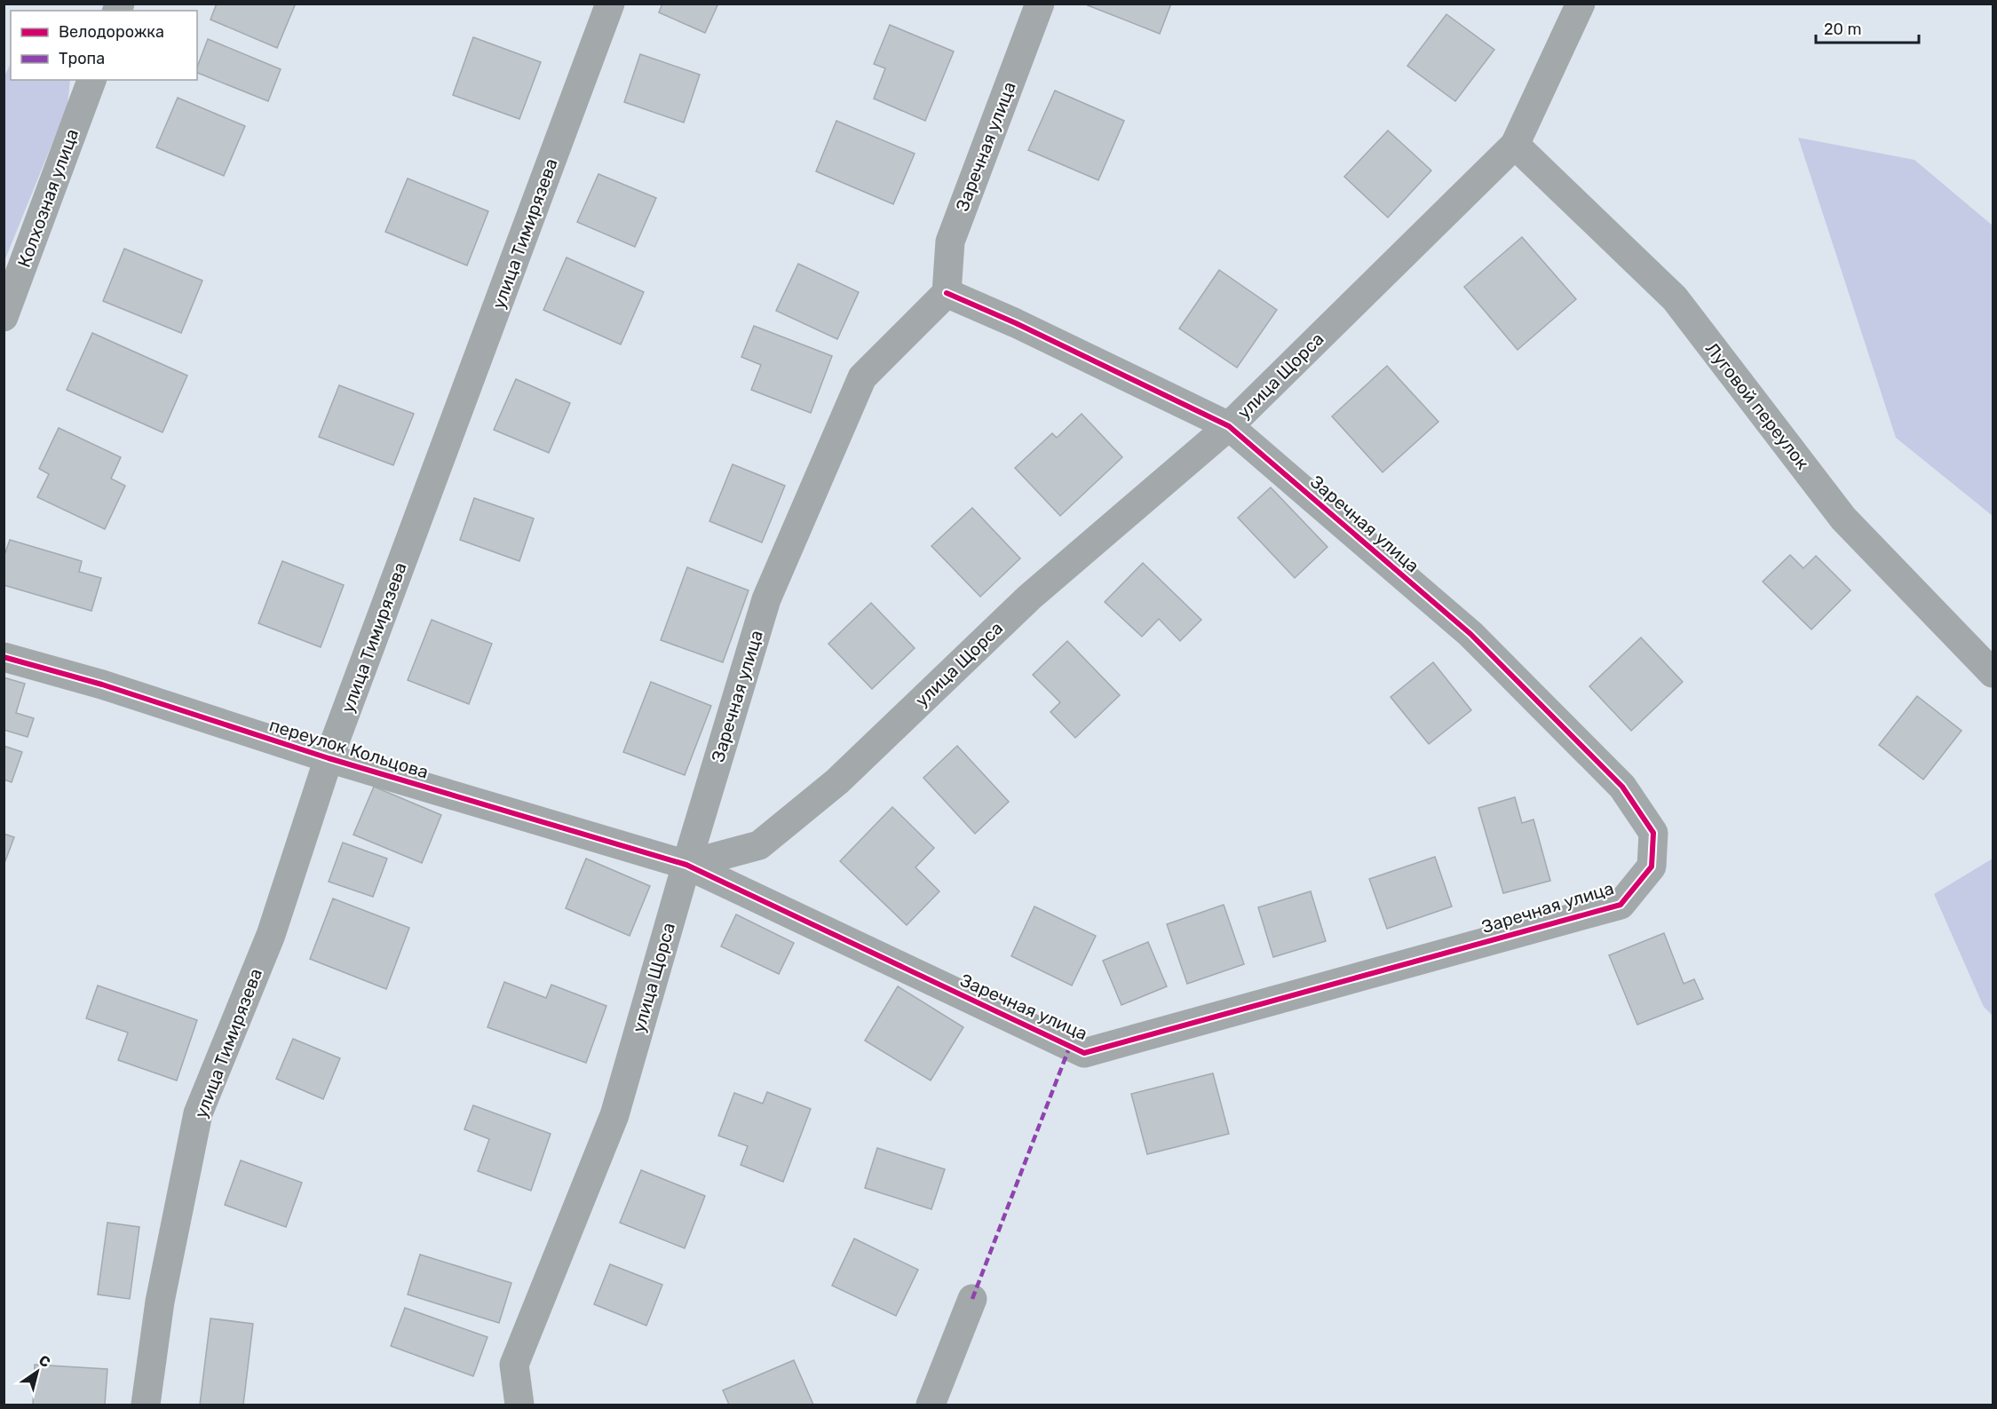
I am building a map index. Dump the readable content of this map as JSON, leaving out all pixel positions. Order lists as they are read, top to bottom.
{
  "streets": {
    "street": [
      "Заречная улица",
      "Колхозная улица",
      "улица Тимирязева",
      "улица Щорса",
      "Луговой переулок",
      "переулок Кольцова"
    ]
  },
  "crossings": [
    ["Заречная улица", "улица Щорса"],
    ["Заречная улица", "переулок Кольцова"],
    ["улица Тимирязева", "переулок Кольцова"],
    ["улица Щорса", "Луговой переулок"],
    ["улица Щорса", "переулок Кольцова"]
  ],
  "legend": ["Велодорожка", "Тропа"],
  "scale_bar": "20 m",
  "north": "top right"
}
